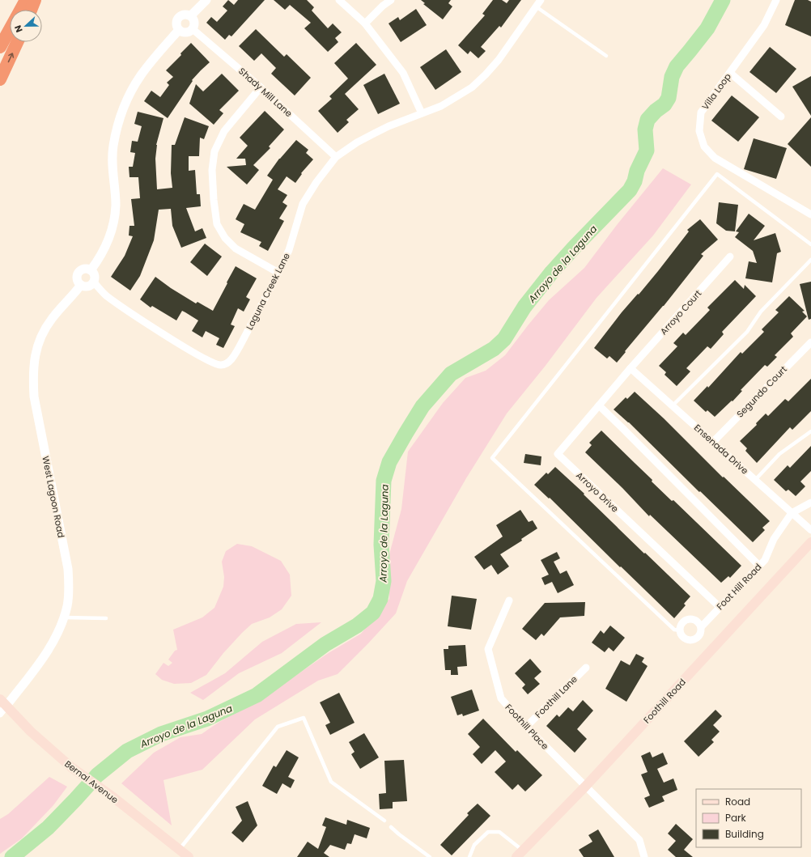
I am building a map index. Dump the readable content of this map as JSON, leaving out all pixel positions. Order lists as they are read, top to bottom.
{
  "streets": {
    "main road": ["Foothill Road", "Bernal Avenue"],
    "street": [
      "Villa Loop",
      "Shady Mill Lane",
      "Laguna Creek Lane",
      "Arroyo Court",
      "Segundo Court",
      "Ensenada Drive",
      "Arroyo Drive",
      "West Lagoon Road",
      "Foot Hill Road",
      "Foothill Lane",
      "Foothill Place"
    ]
  },
  "crossings": [
    ["Shady Mill Lane", "Laguna Creek Lane"],
    ["Laguna Creek Lane", "West Lagoon Road"],
    ["Arroyo Court", "Ensenada Drive"],
    ["Arroyo Court", "Arroyo Drive"],
    ["Segundo Court", "Ensenada Drive"],
    ["Ensenada Drive", "Arroyo Drive"],
    ["Ensenada Drive", "Foot Hill Road"],
    ["Arroyo Drive", "Foot Hill Road"],
    ["West Lagoon Road", "Bernal Avenue"],
    ["Foothill Lane", "Foothill Place"],
    ["Foothill Road", "Foothill Place"]
  ],
  "water": ["Arroyo de la Laguna"],
  "legend": ["Road", "Park", "Building"],
  "north": "left"
}
